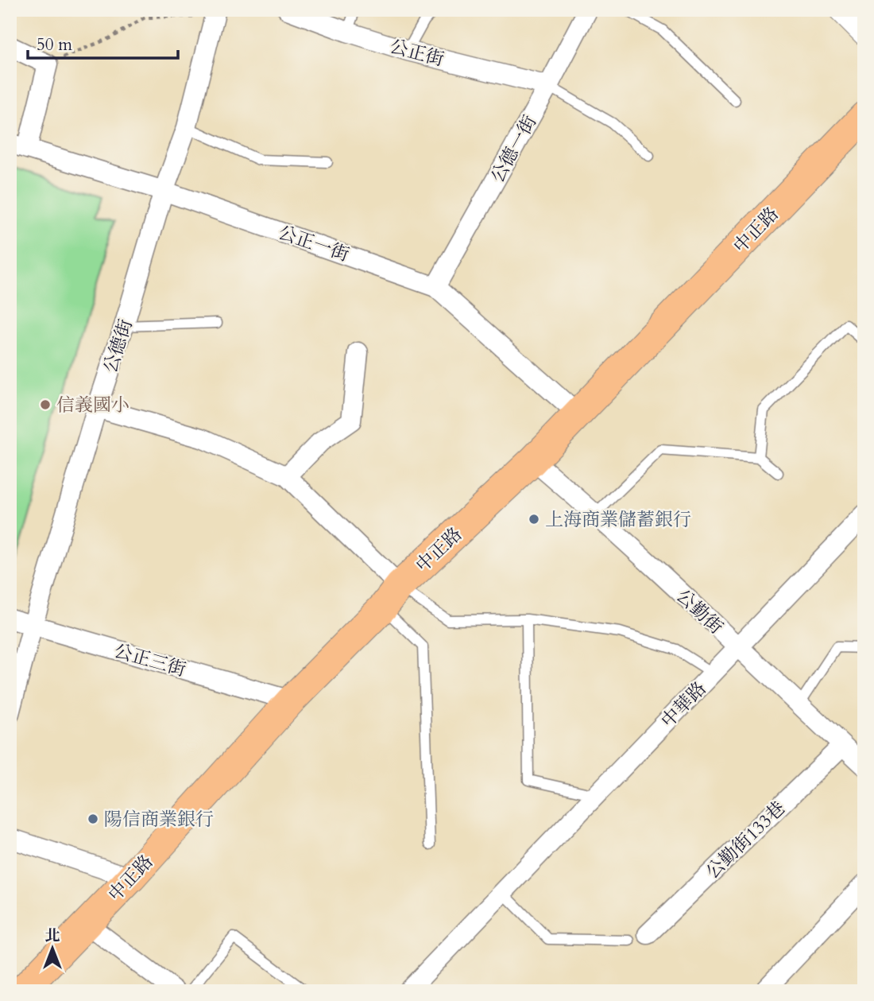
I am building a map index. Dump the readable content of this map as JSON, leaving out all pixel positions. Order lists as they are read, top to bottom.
{
  "streets": {
    "main road": ["中正路"],
    "street": [
      "公正街",
      "公德一街",
      "公正一街",
      "公德街",
      "公勤街",
      "公正三街",
      "中華路",
      "公勤街133巷"
    ]
  },
  "crossings": [
    ["公正街", "公德一街"],
    ["公德一街", "公正一街"],
    ["中正路", "公正一街"],
    ["中正路", "公勤街"],
    ["中正路", "公正三街"],
    ["公正一街", "公德街"],
    ["公德街", "公正三街"],
    ["公勤街", "中華路"],
    ["公勤街", "公勤街133巷"]
  ],
  "places": ["信義國小", "上海商業儲蓄銀行", "陽信商業銀行"],
  "scale_bar": "50 m",
  "north": "top"
}
